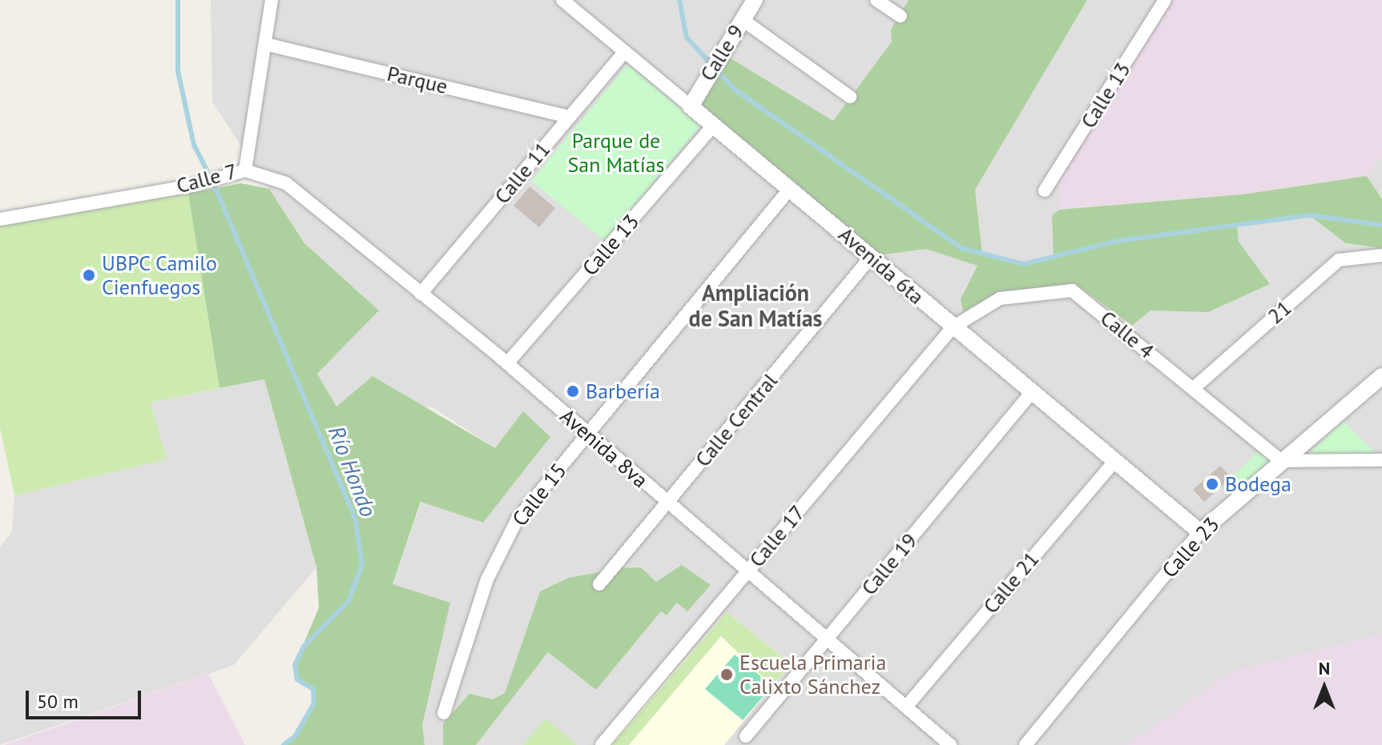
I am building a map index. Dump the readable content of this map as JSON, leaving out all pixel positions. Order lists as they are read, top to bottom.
{
  "streets": {
    "street": [
      "Calle 9",
      "Parque",
      "Calle 13",
      "Calle 11",
      "Calle 7",
      "Avenida 6ta",
      "21",
      "Calle 4",
      "Calle Central",
      "Avenida 8va",
      "Calle 15",
      "Calle 17",
      "Calle 23",
      "Calle 19",
      "Calle 21"
    ]
  },
  "crossings": [
    ["Calle 9", "Avenida 6ta"],
    ["Parque", "Calle 11"],
    ["Parque", "Calle 7"],
    ["Calle 13", "Avenida 6ta"],
    ["Calle 13", "Avenida 8va"],
    ["Calle 11", "Avenida 6ta"],
    ["Calle 11", "Avenida 8va"],
    ["Calle 7", "Avenida 8va"],
    ["Avenida 6ta", "Calle 4"],
    ["Avenida 6ta", "Calle Central"],
    ["Avenida 6ta", "Calle 15"],
    ["Avenida 6ta", "Calle 17"],
    ["Avenida 6ta", "Calle 23"],
    ["Avenida 6ta", "Calle 19"],
    ["Avenida 6ta", "Calle 21"],
    ["21", "Calle 4"],
    ["Calle 4", "Calle 17"],
    ["Calle 4", "Calle 23"],
    ["Calle Central", "Avenida 8va"],
    ["Avenida 8va", "Calle 15"],
    ["Avenida 8va", "Calle 17"],
    ["Avenida 8va", "Calle 19"],
    ["Avenida 8va", "Calle 21"]
  ],
  "districts": ["Ampliación de San Matías"],
  "water": ["Río Hondo"],
  "parks": ["Parque de San Matías"],
  "places": [
    "UBPC Camilo Cienfuegos",
    "Barbería",
    "Bodega",
    "Escuela Primaria Calixto Sánchez"
  ],
  "scale_bar": "50 m",
  "north": "top"
}
